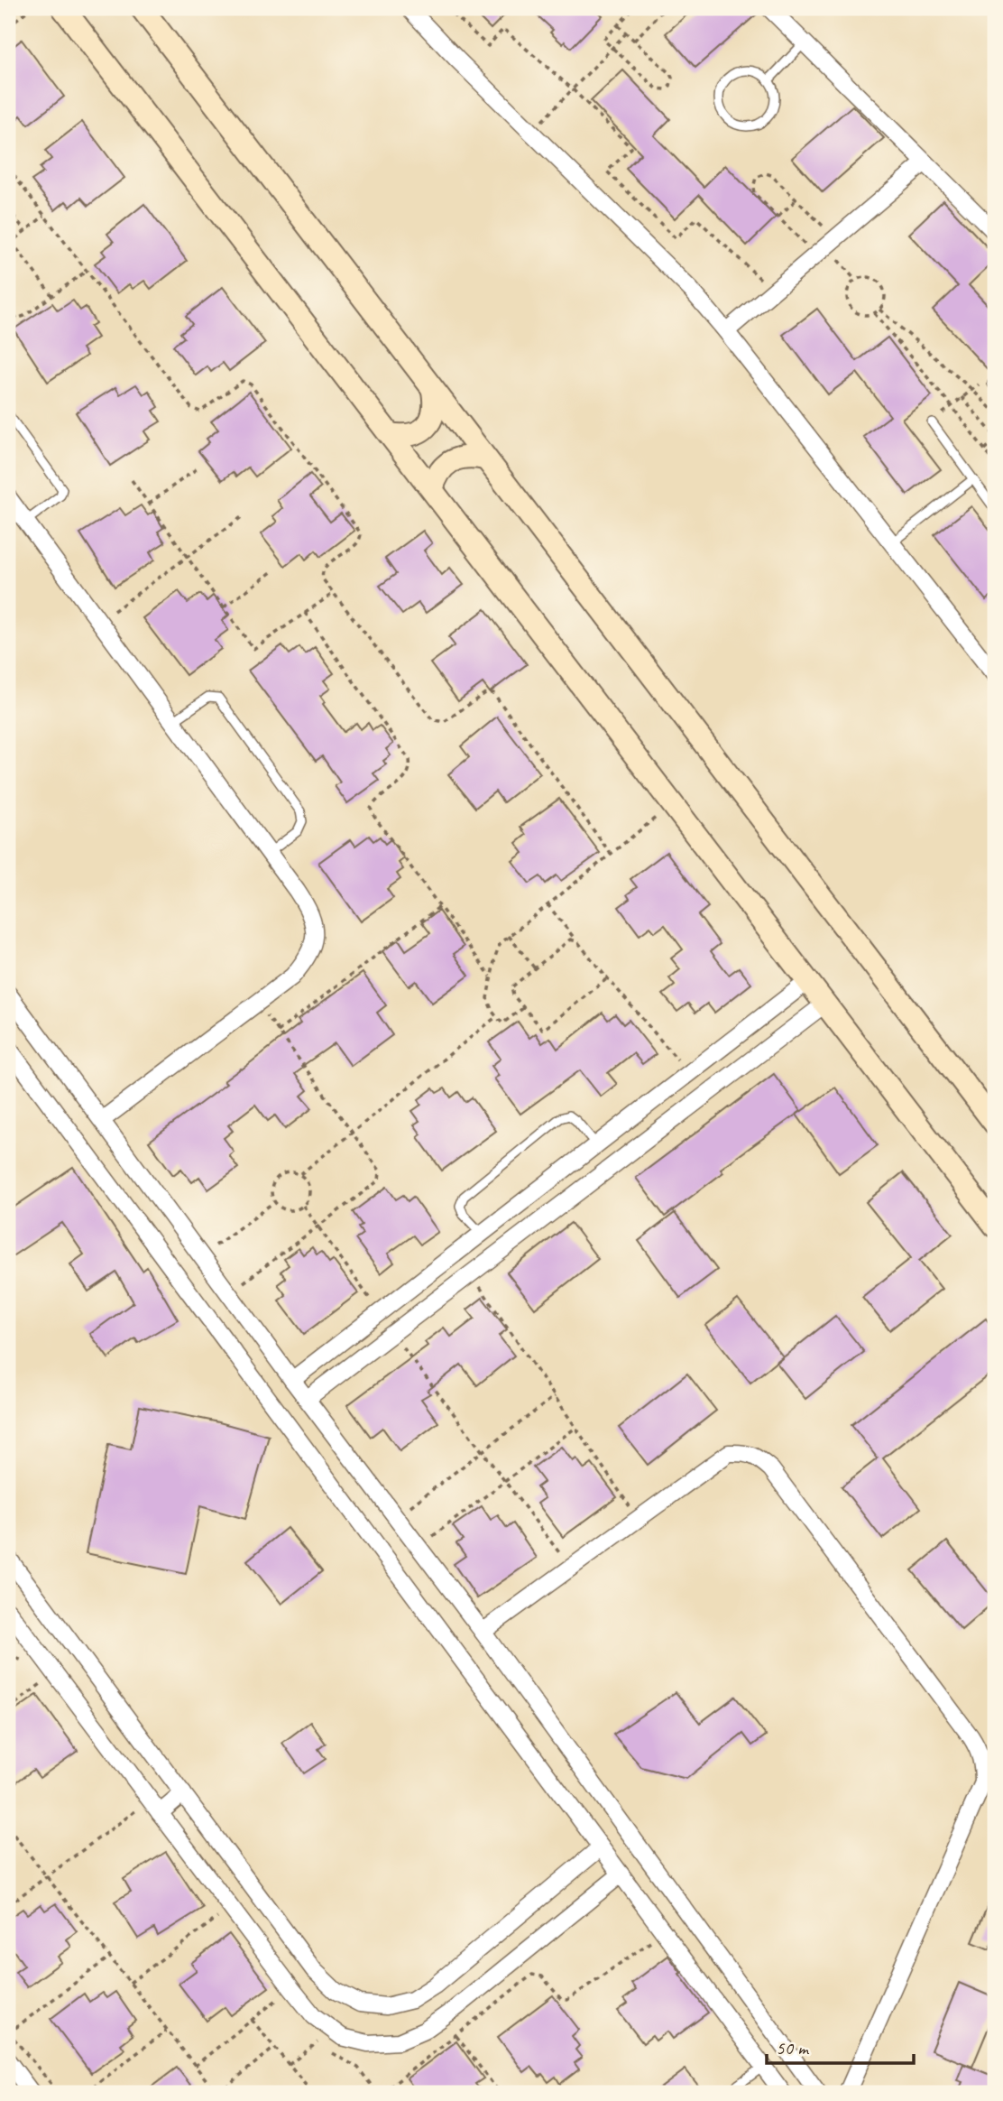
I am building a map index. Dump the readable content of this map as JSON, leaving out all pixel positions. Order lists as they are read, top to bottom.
{
  "scale_bar": "50 m"
}
